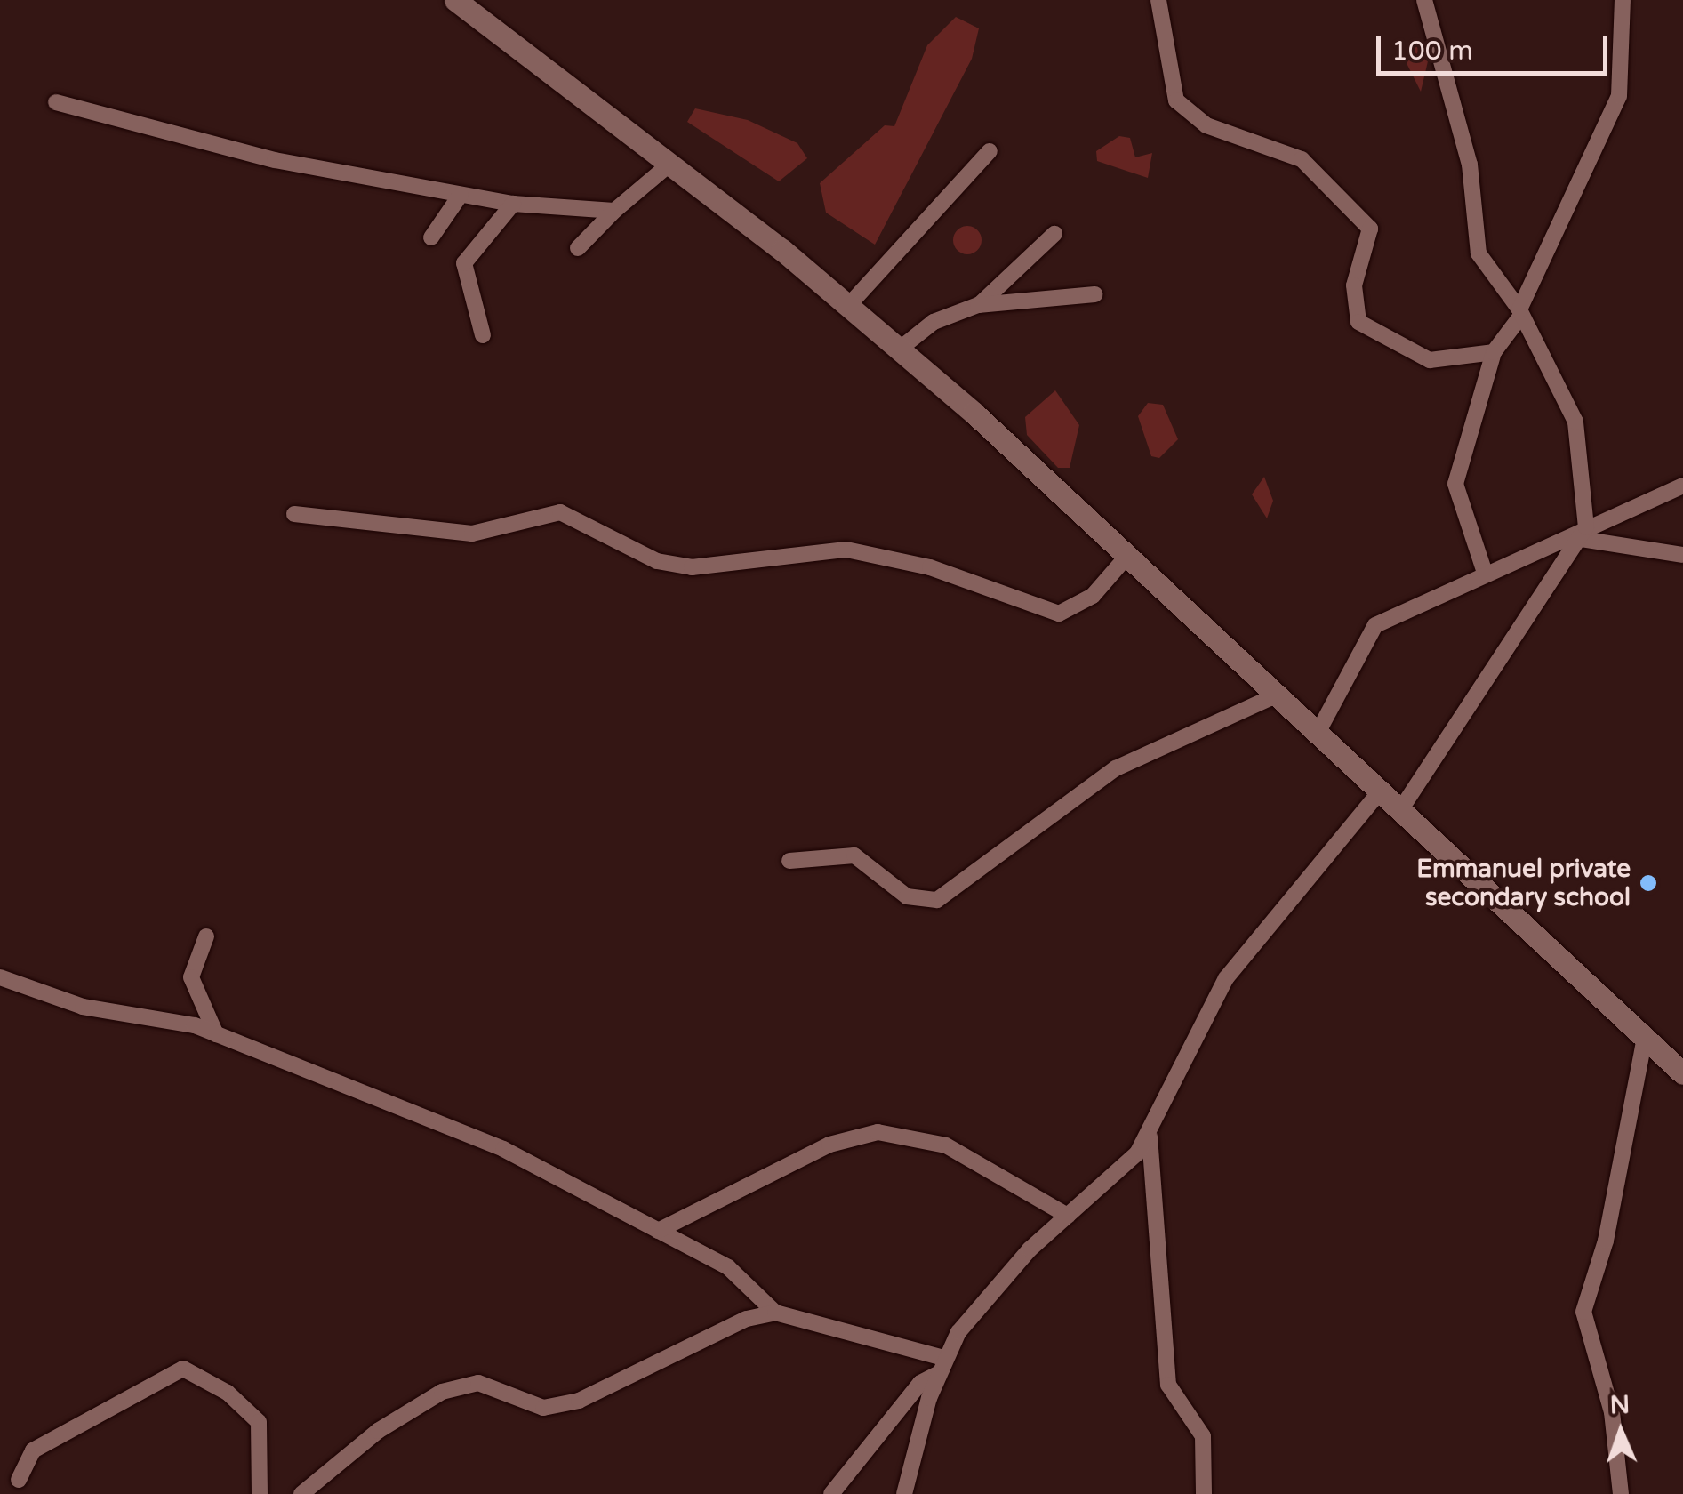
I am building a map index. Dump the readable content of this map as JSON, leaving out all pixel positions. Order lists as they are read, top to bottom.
{
  "places": ["Emmanuel private secondary school"],
  "scale_bar": "100 m",
  "north": "top"
}
